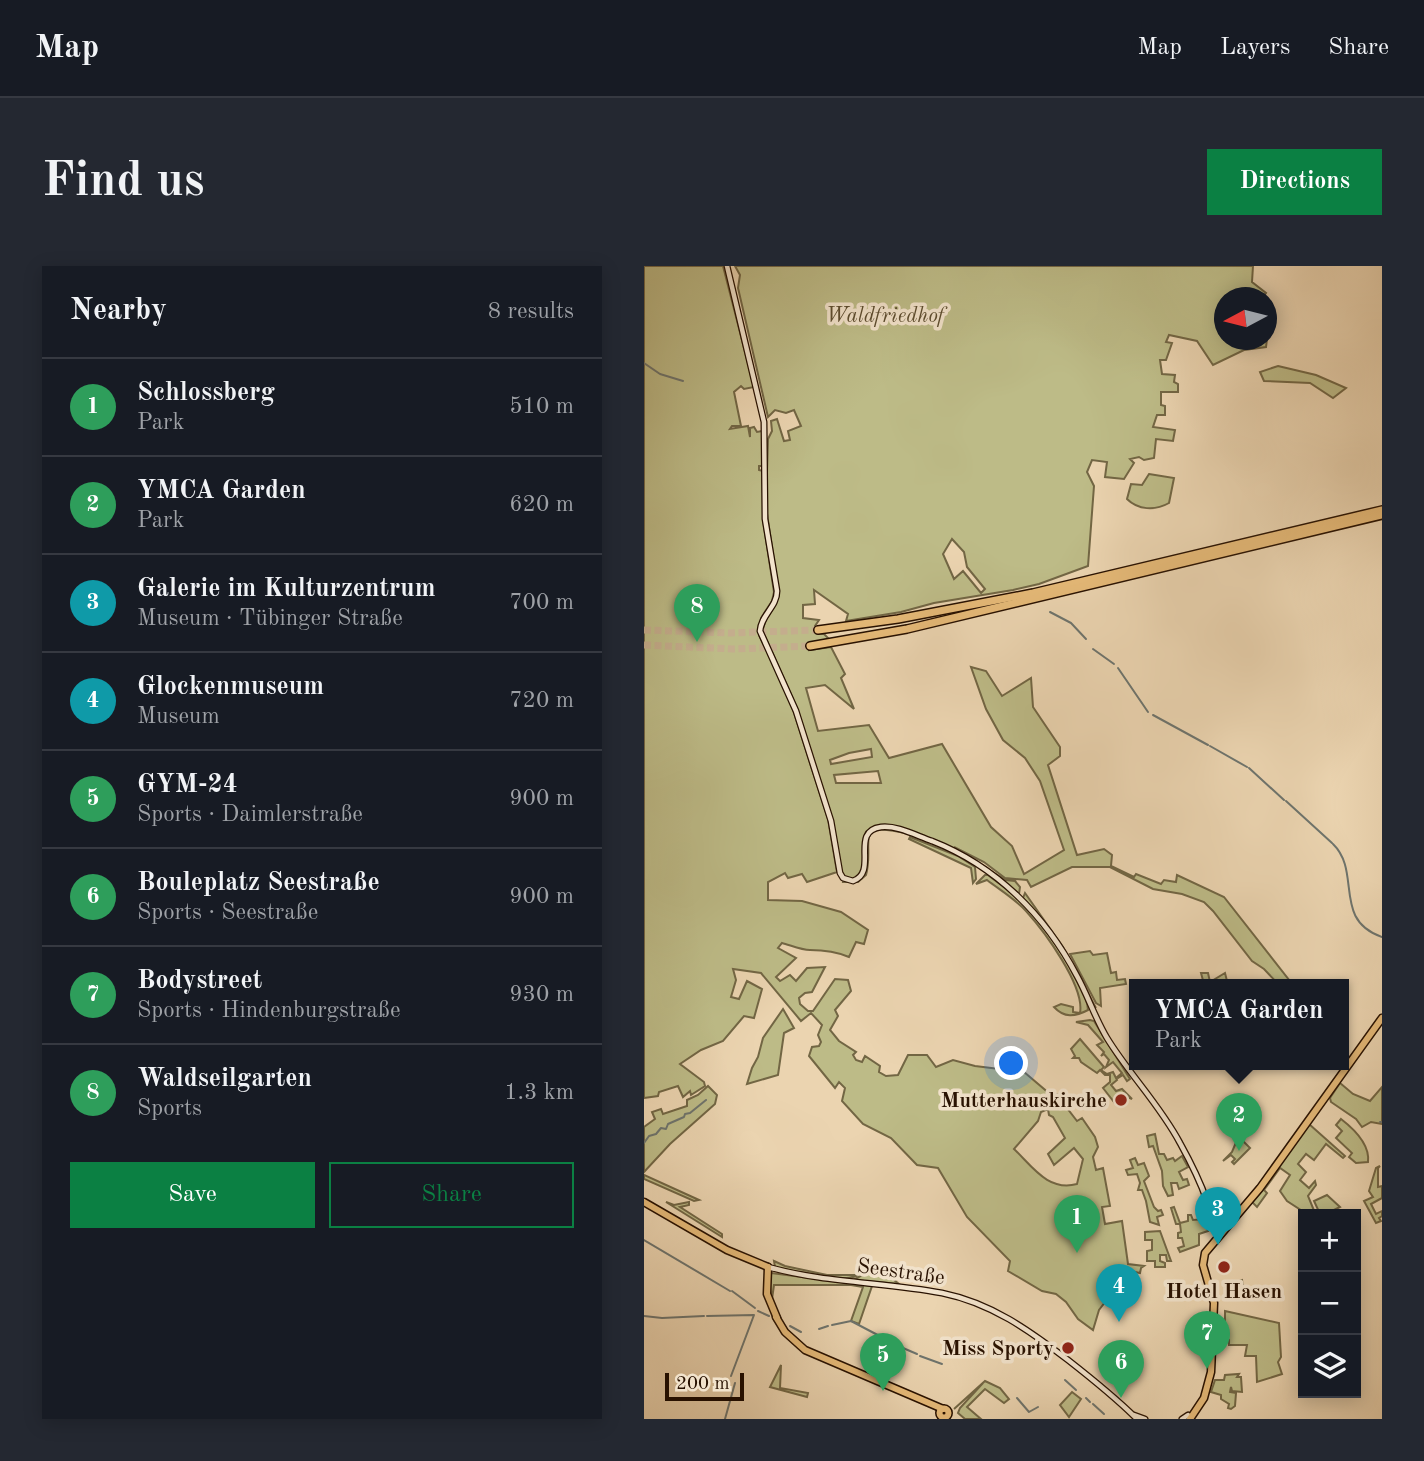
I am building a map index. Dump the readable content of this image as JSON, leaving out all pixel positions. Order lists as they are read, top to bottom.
{
  "streets": {
    "main road": ["Seestraße"]
  },
  "parks": ["Waldfriedhof"],
  "places": ["Mutterhauskirche", "Hotel Hasen", "Miss Sporty"],
  "scale_bar": "200 m",
  "north": "left",
  "page": {
    "header": "Map",
    "nav": ["Map", "Layers", "Share"],
    "buttons": [
      "Directions",
      ["Save", "Share"]
    ],
    "title": "Find us",
    "heading": ["Nearby", "8 results"],
    "list": [
      {
        "mark": "1",
        "name": "Schlossberg",
        "note": "Park",
        "value": "510 m"
      },
      {
        "mark": "2",
        "name": "YMCA Garden",
        "note": "Park",
        "value": "620 m"
      },
      {
        "mark": "3",
        "name": "Galerie im Kulturzentrum",
        "note": "Museum · Tübinger Straße",
        "value": "700 m"
      },
      {
        "mark": "4",
        "name": "Glockenmuseum",
        "note": "Museum",
        "value": "720 m"
      },
      {
        "mark": "5",
        "name": "GYM-24",
        "note": "Sports · Daimlerstraße",
        "value": "900 m"
      },
      {
        "mark": "6",
        "name": "Bouleplatz Seestraße",
        "note": "Sports · Seestraße",
        "value": "900 m"
      },
      {
        "mark": "7",
        "name": "Bodystreet",
        "note": "Sports · Hindenburgstraße",
        "value": "930 m"
      },
      {
        "mark": "8",
        "name": "Waldseilgarten",
        "note": "Sports",
        "value": "1.3 km"
      }
    ],
    "pins": [
      "8",
      "2",
      "3",
      "1",
      "4",
      "7",
      "5",
      "6"
    ],
    "popup": ["YMCA Garden", "Park"],
    "map_buttons": ["+", "−"],
    "scale": "200 m"
  }
}
